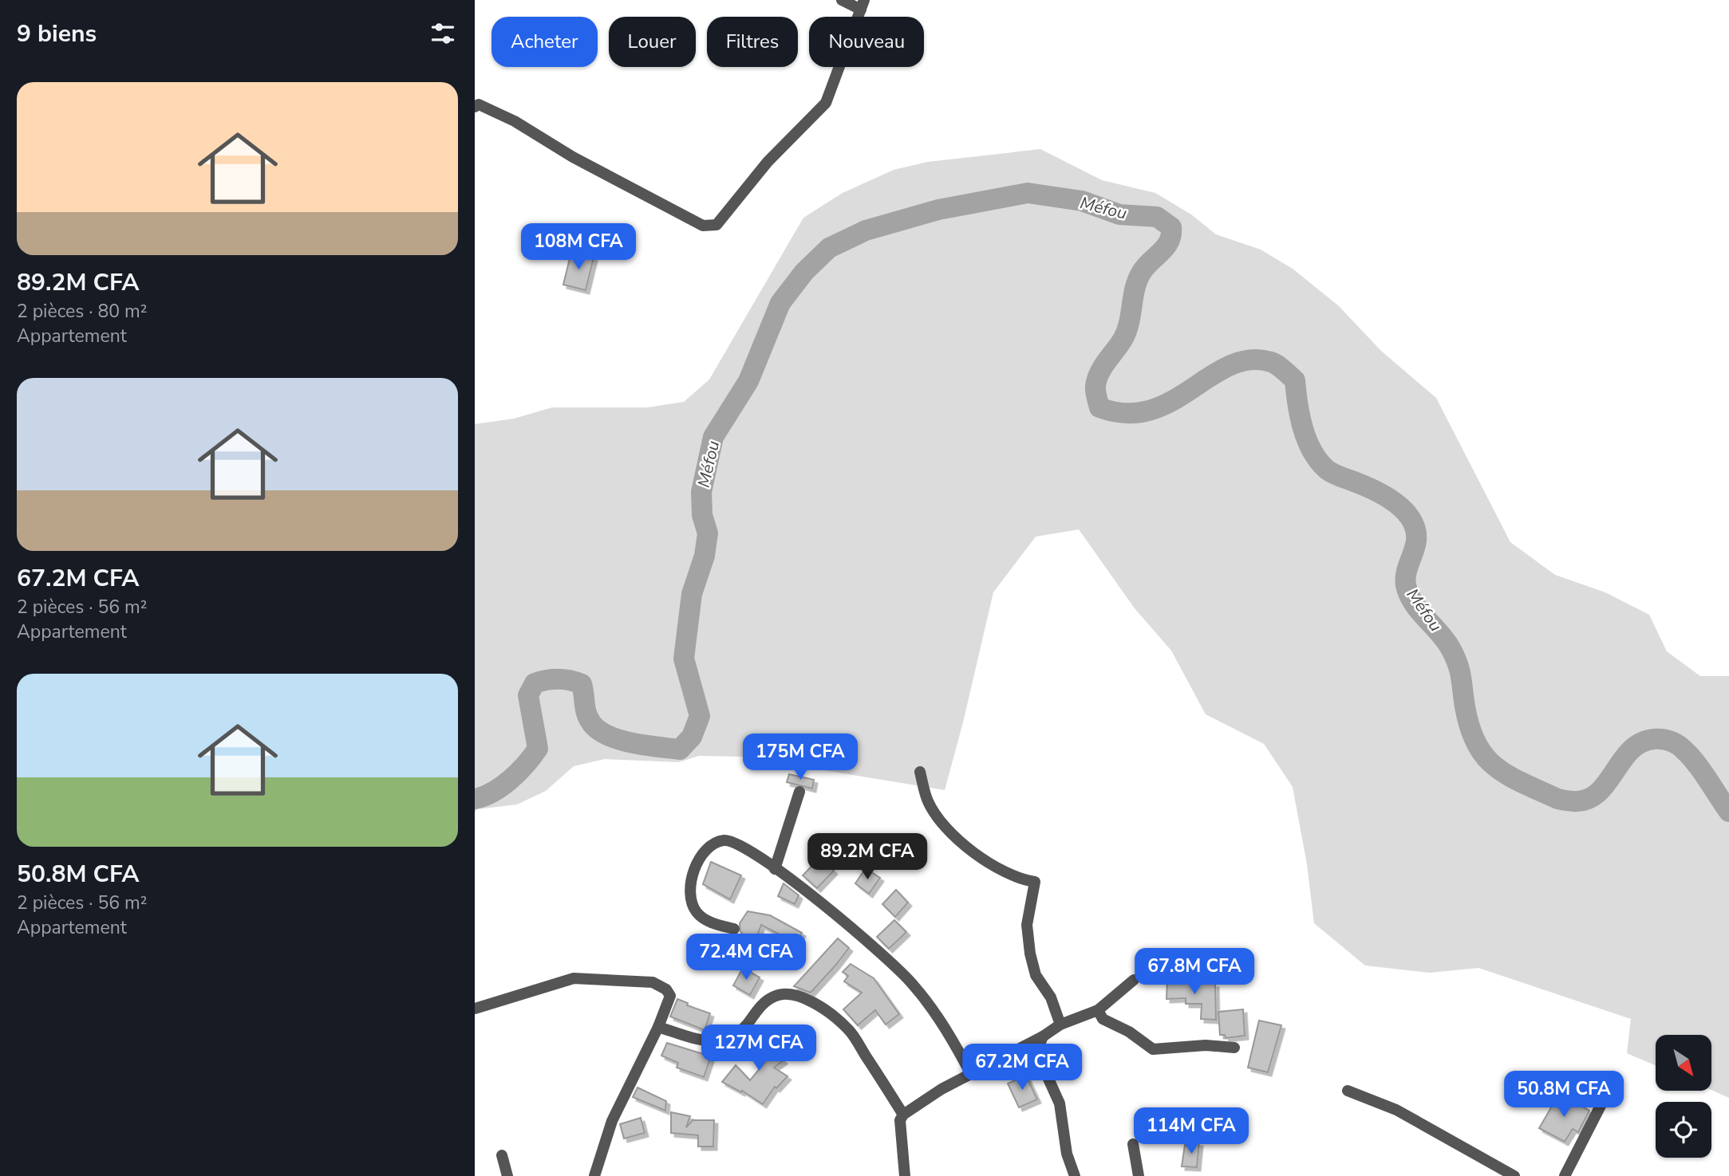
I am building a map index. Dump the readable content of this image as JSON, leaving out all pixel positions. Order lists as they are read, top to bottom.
{
  "water": ["Méfou"],
  "north": "bottom right",
  "page": {
    "heading": "9 biens",
    "chip": [
      "Acheter",
      "Louer",
      "Filtres",
      "Nouveau"
    ],
    "list": [
      {
        "name": "89.2M CFA",
        "note": "2 pièces · 80 m² · Appartement"
      },
      {
        "name": "67.2M CFA",
        "note": "2 pièces · 56 m² · Appartement"
      },
      {
        "name": "50.8M CFA",
        "note": "2 pièces · 56 m² · Appartement"
      }
    ],
    "price": [
      "108M CFA",
      "175M CFA",
      "89.2M CFA",
      "72.4M CFA",
      "67.8M CFA",
      "127M CFA",
      "67.2M CFA",
      "50.8M CFA",
      "114M CFA"
    ]
  }
}
